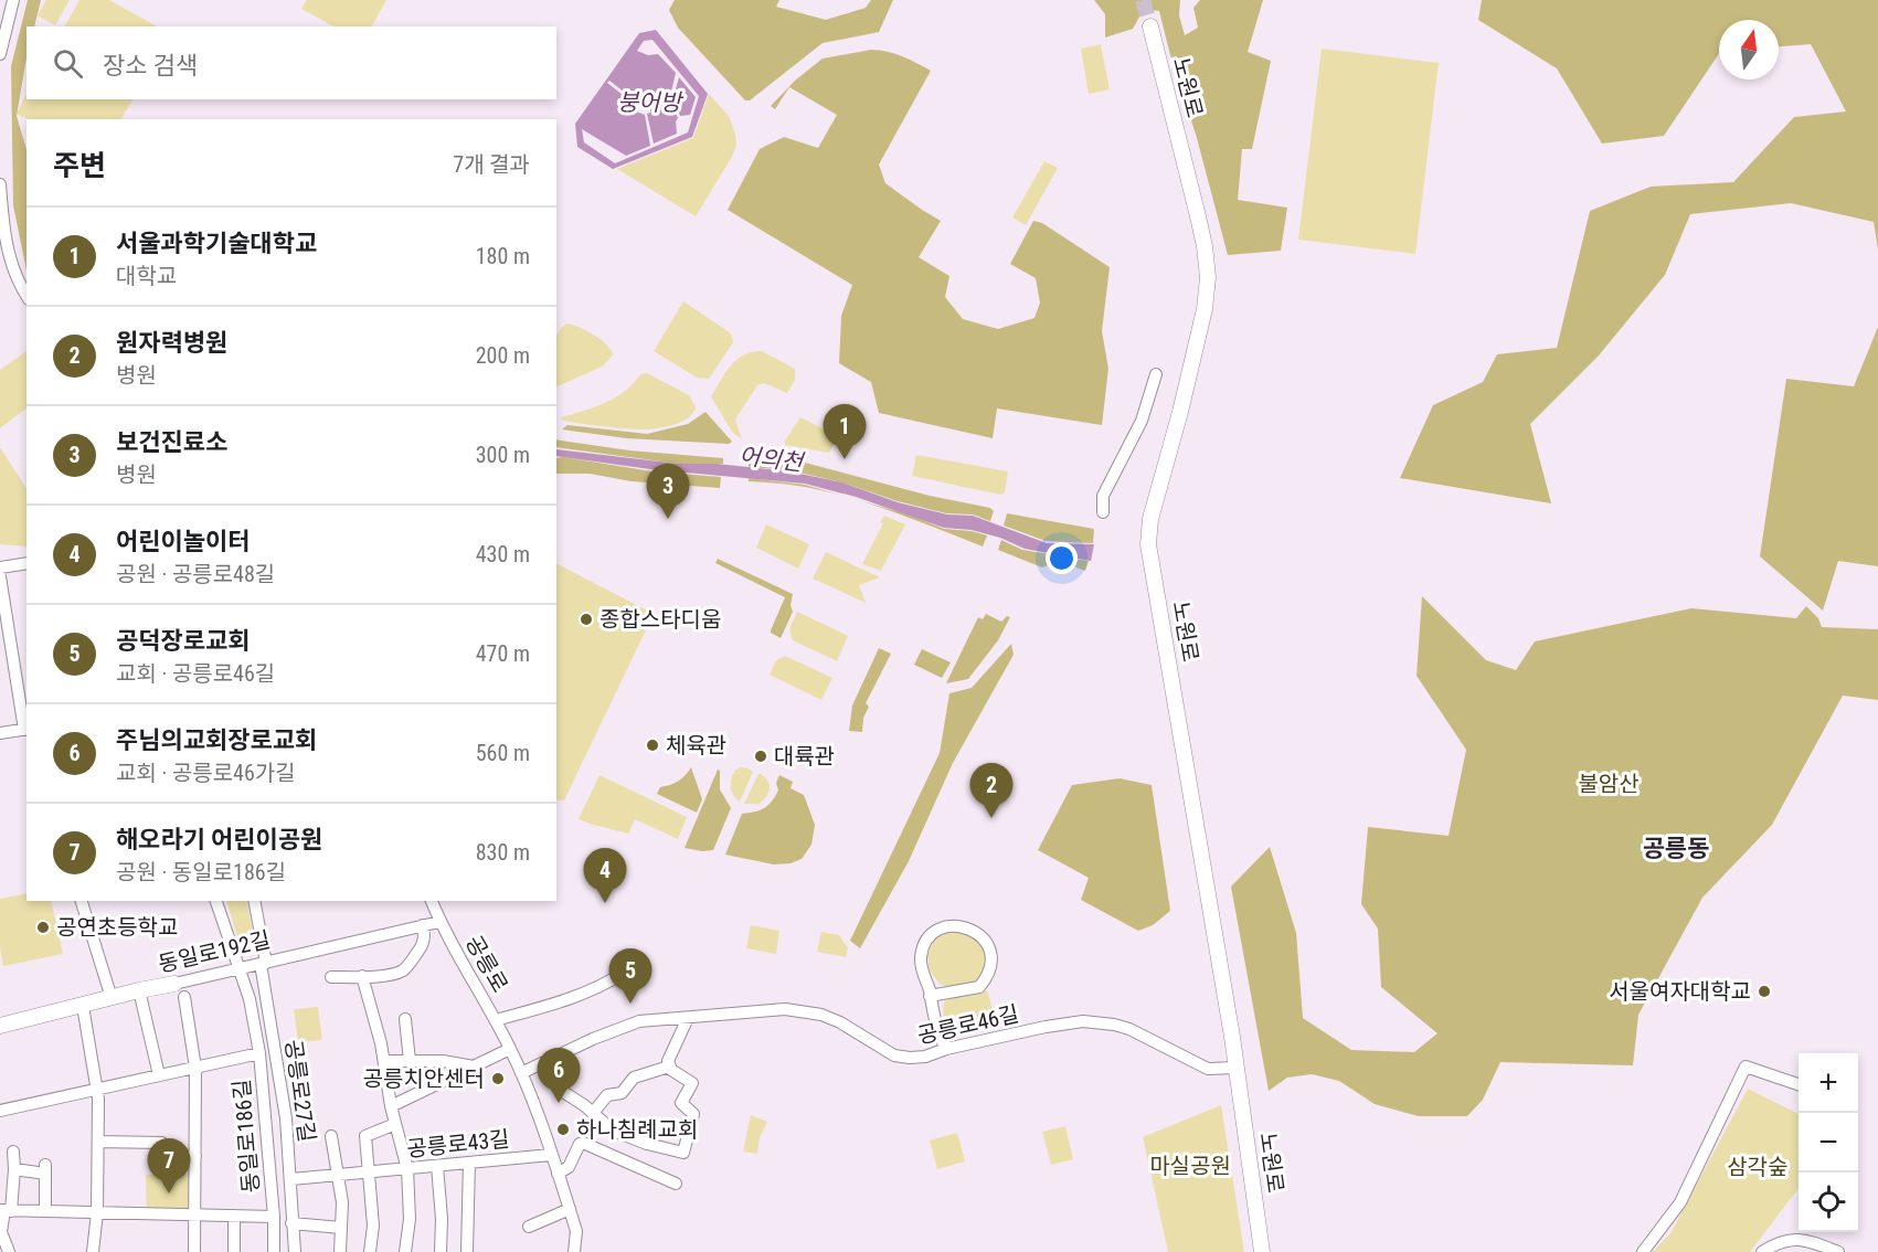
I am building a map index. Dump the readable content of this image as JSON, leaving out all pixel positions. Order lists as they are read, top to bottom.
{
  "streets": {
    "main road": ["노원로", "동일로192길"],
    "street": [
      "공릉로",
      "공릉로46길",
      "공릉로27길",
      "동일로186길",
      "공릉로43길"
    ]
  },
  "crossings": [
    ["노원로", "공릉로46길"],
    ["동일로192길", "공릉로"],
    ["동일로192길", "공릉로27길"],
    ["동일로192길", "동일로186길"],
    ["공릉로", "공릉로46길"],
    ["공릉로", "공릉로43길"],
    ["공릉로27길", "공릉로43길"]
  ],
  "districts": ["공릉동"],
  "water": ["붕어방", "어의천"],
  "parks": ["불암산", "마실공원", "삼각숲"],
  "places": [
    "종합스타디움",
    "체육관",
    "대륙관",
    "공연초등학교",
    "서울여자대학교",
    "공릉치안센터",
    "하나침례교회"
  ],
  "north": "top",
  "page": {
    "search": "장소 검색",
    "heading": ["주변", "7개 결과"],
    "list": [
      {
        "mark": "1",
        "name": "서울과학기술대학교",
        "note": "대학교",
        "value": "180 m"
      },
      {
        "mark": "2",
        "name": "원자력병원",
        "note": "병원",
        "value": "200 m"
      },
      {
        "mark": "3",
        "name": "보건진료소",
        "note": "병원",
        "value": "300 m"
      },
      {
        "mark": "4",
        "name": "어린이놀이터",
        "note": "공원 · 공릉로48길",
        "value": "430 m"
      },
      {
        "mark": "5",
        "name": "공덕장로교회",
        "note": "교회 · 공릉로46길",
        "value": "470 m"
      },
      {
        "mark": "6",
        "name": "주님의교회장로교회",
        "note": "교회 · 공릉로46가길",
        "value": "560 m"
      },
      {
        "mark": "7",
        "name": "해오라기 어린이공원",
        "note": "공원 · 동일로186길",
        "value": "830 m"
      }
    ],
    "pins": [
      "1",
      "3",
      "2",
      "4",
      "5",
      "6",
      "7"
    ],
    "map_buttons": ["+", "−"]
  }
}
